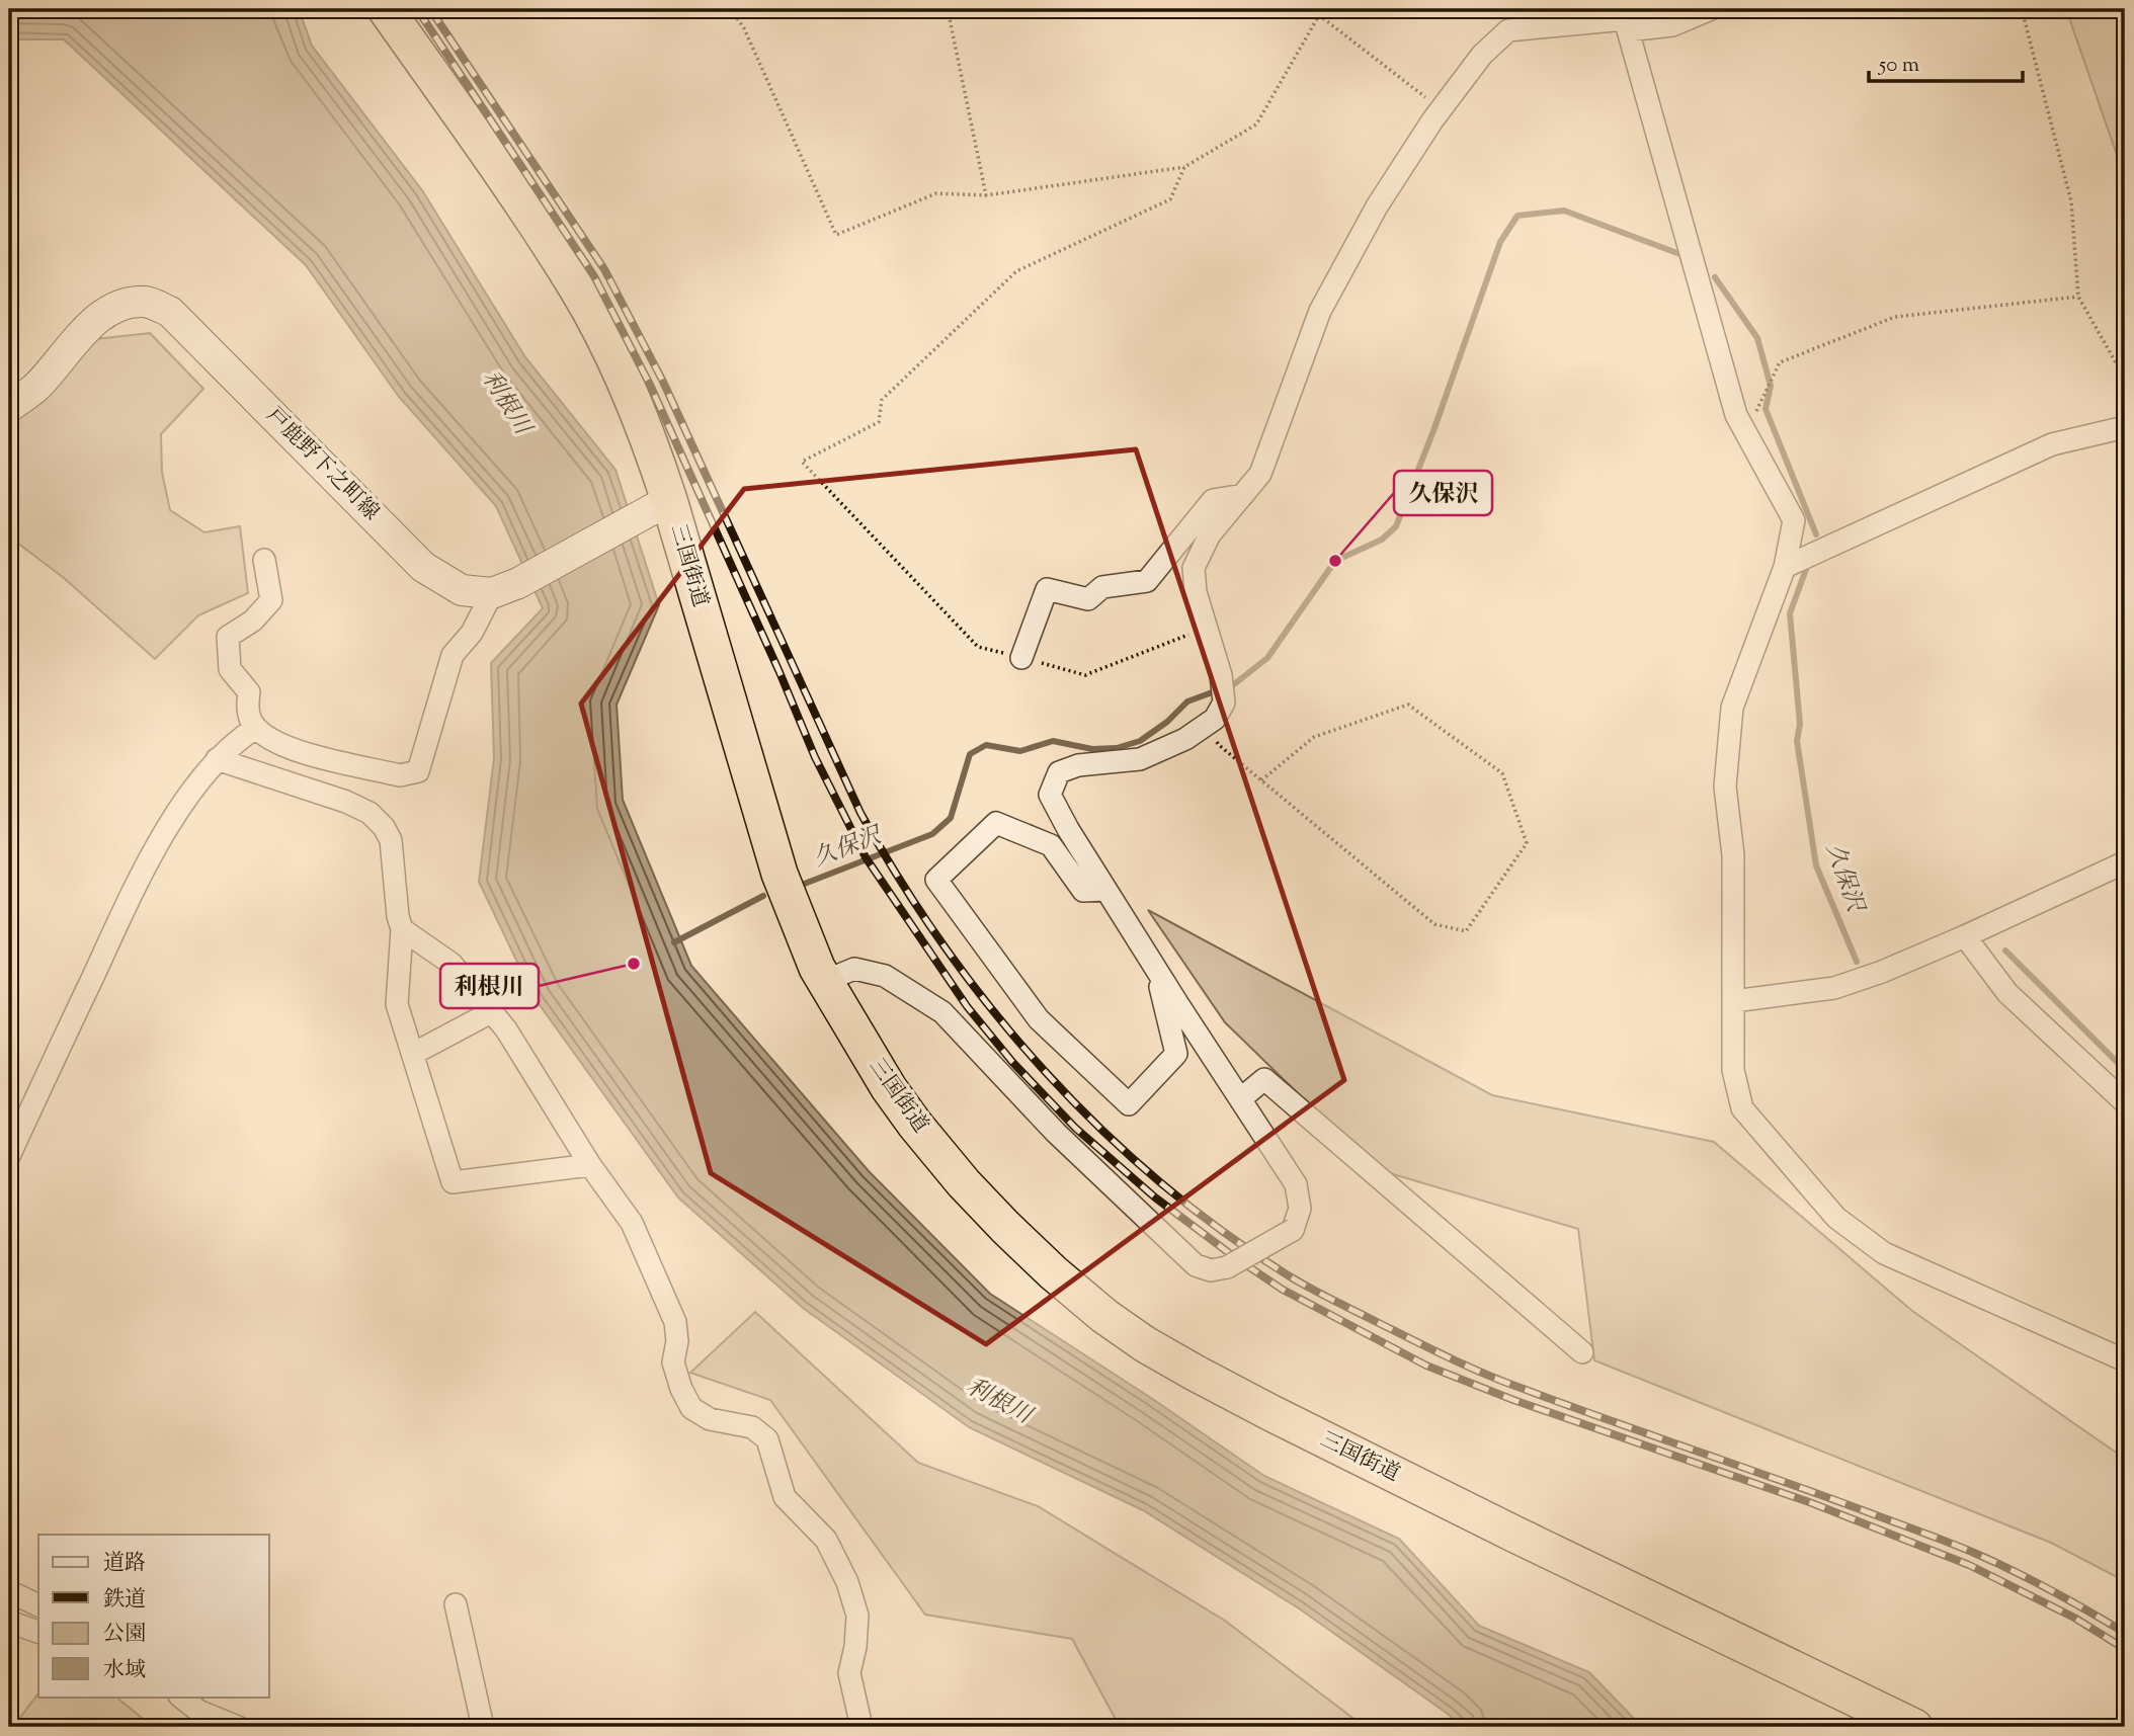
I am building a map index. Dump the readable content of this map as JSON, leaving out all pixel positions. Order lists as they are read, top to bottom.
{
  "streets": {
    "highway": ["三国街道"],
    "main road": ["戸鹿野下之町線"]
  },
  "water": ["利根川", "久保沢"],
  "places": ["久保沢", "利根川"],
  "legend": [
    "道路",
    "鉄道",
    "公園",
    "水域"
  ],
  "scale_bar": "50 m"
}
